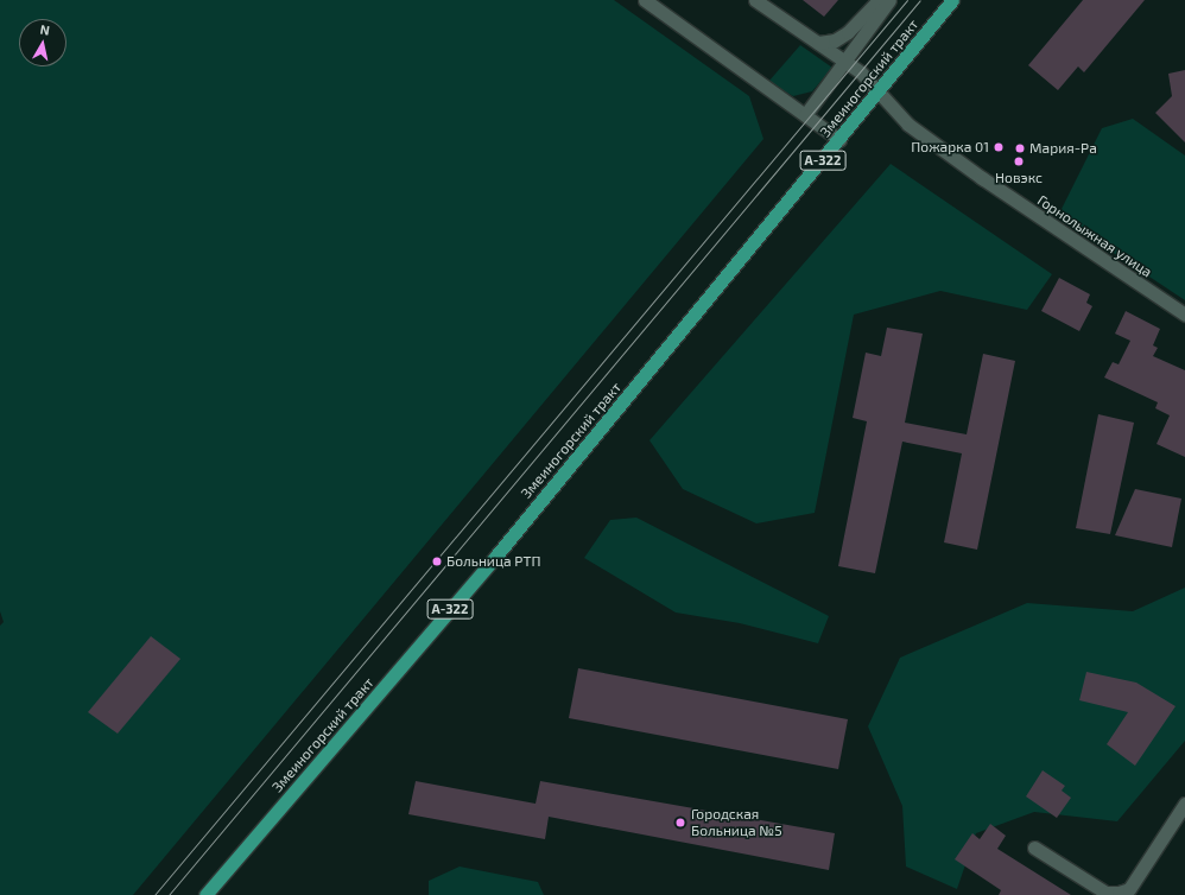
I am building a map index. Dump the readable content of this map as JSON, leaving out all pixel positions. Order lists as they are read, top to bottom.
{
  "streets": {
    "highway": ["Змеиногорский тракт", "А-322"],
    "street": ["Горнолыжная улица"]
  },
  "crossings": [
    ["Змеиногорский тракт", "Горнолыжная улица"]
  ],
  "places": [
    "Пожарка 01",
    "Мария-Ра",
    "Новэкс",
    "Больница РТП",
    "Городская Больница №5"
  ],
  "north": "top"
}
